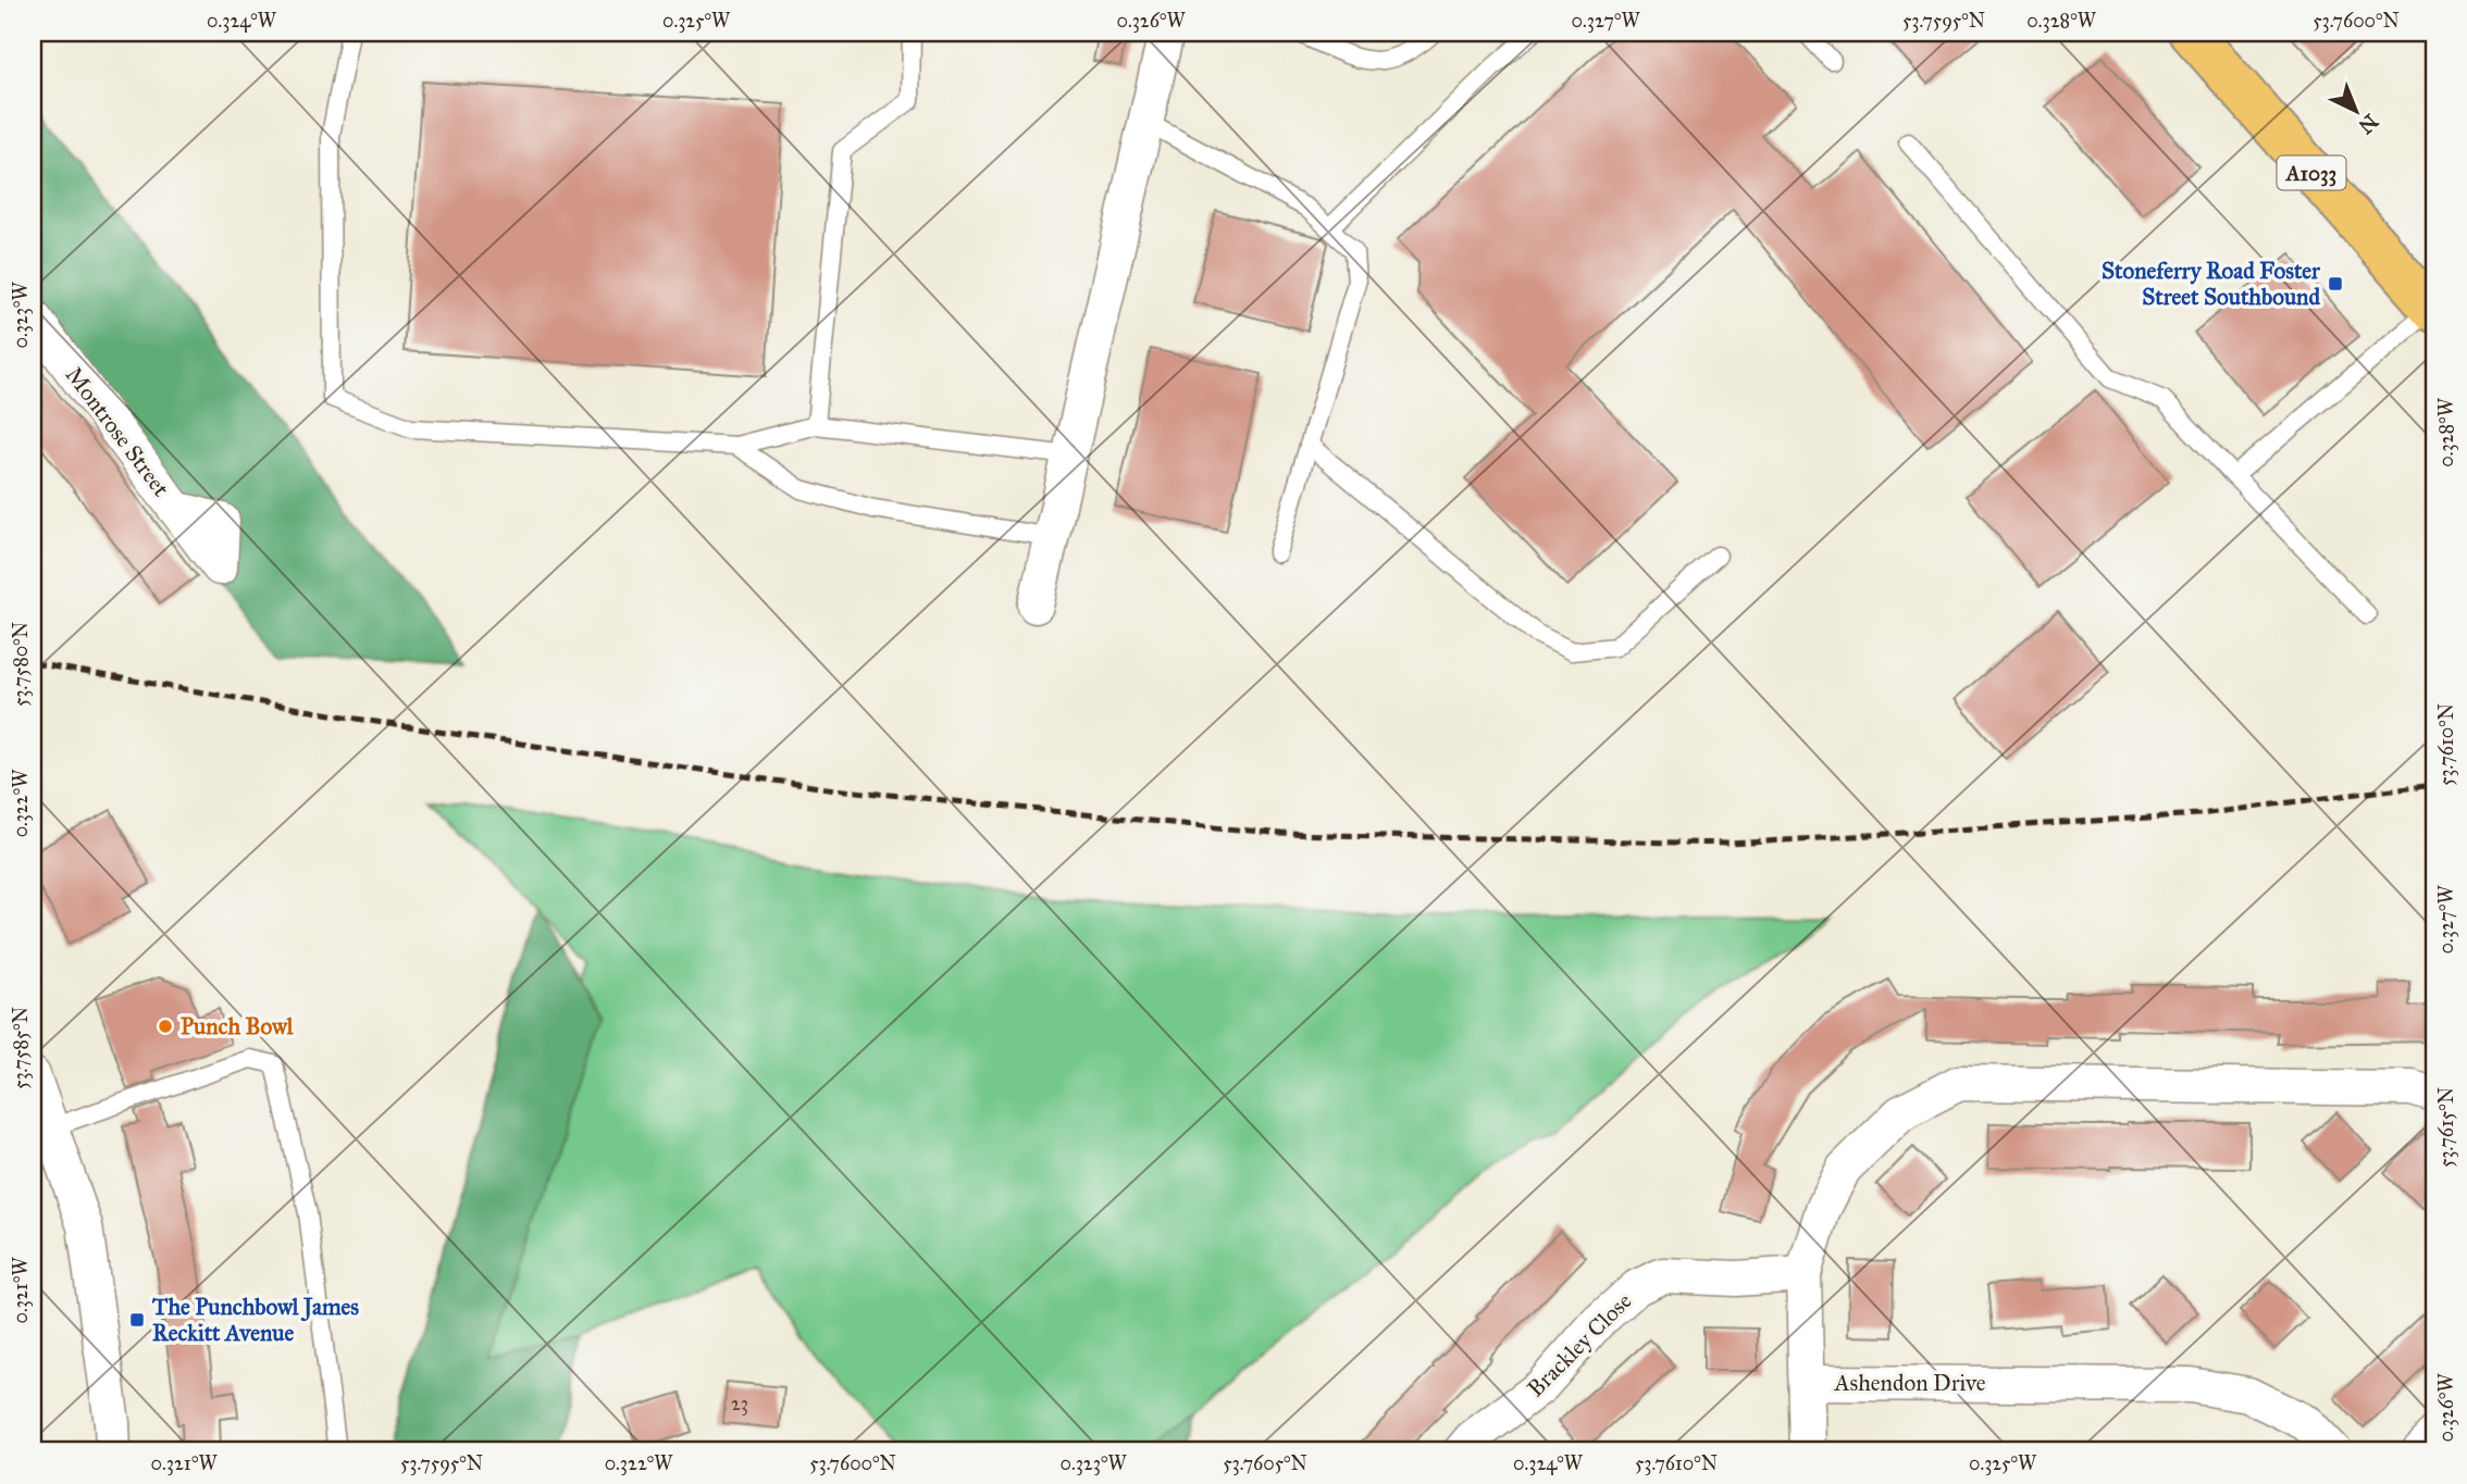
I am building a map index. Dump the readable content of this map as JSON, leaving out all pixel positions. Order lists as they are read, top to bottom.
{
  "streets": {
    "highway": ["A1033"],
    "street": ["Montrose Street", "Brackley Close", "Ashendon Drive"]
  },
  "crossings": [
    ["Brackley Close", "Ashendon Drive"]
  ],
  "places": {
    "transit": ["Stoneferry Road Foster Street Southbound", "The Punchbowl James Reckitt Avenue"],
    "other": ["Punch Bowl"]
  },
  "house_numbers": ["23"],
  "north": "bottom right",
  "coordinates": [
    "0.324°W",
    "0.325°W",
    "0.326°W",
    "0.327°W",
    "53.7595°N",
    "0.328°W",
    "53.7600°N",
    "0.323°W",
    "53.7580°N",
    "53.7610°N",
    "0.322°W",
    "53.7585°N",
    "53.7615°N",
    "0.321°W",
    "53.7605°N"
  ]
}
